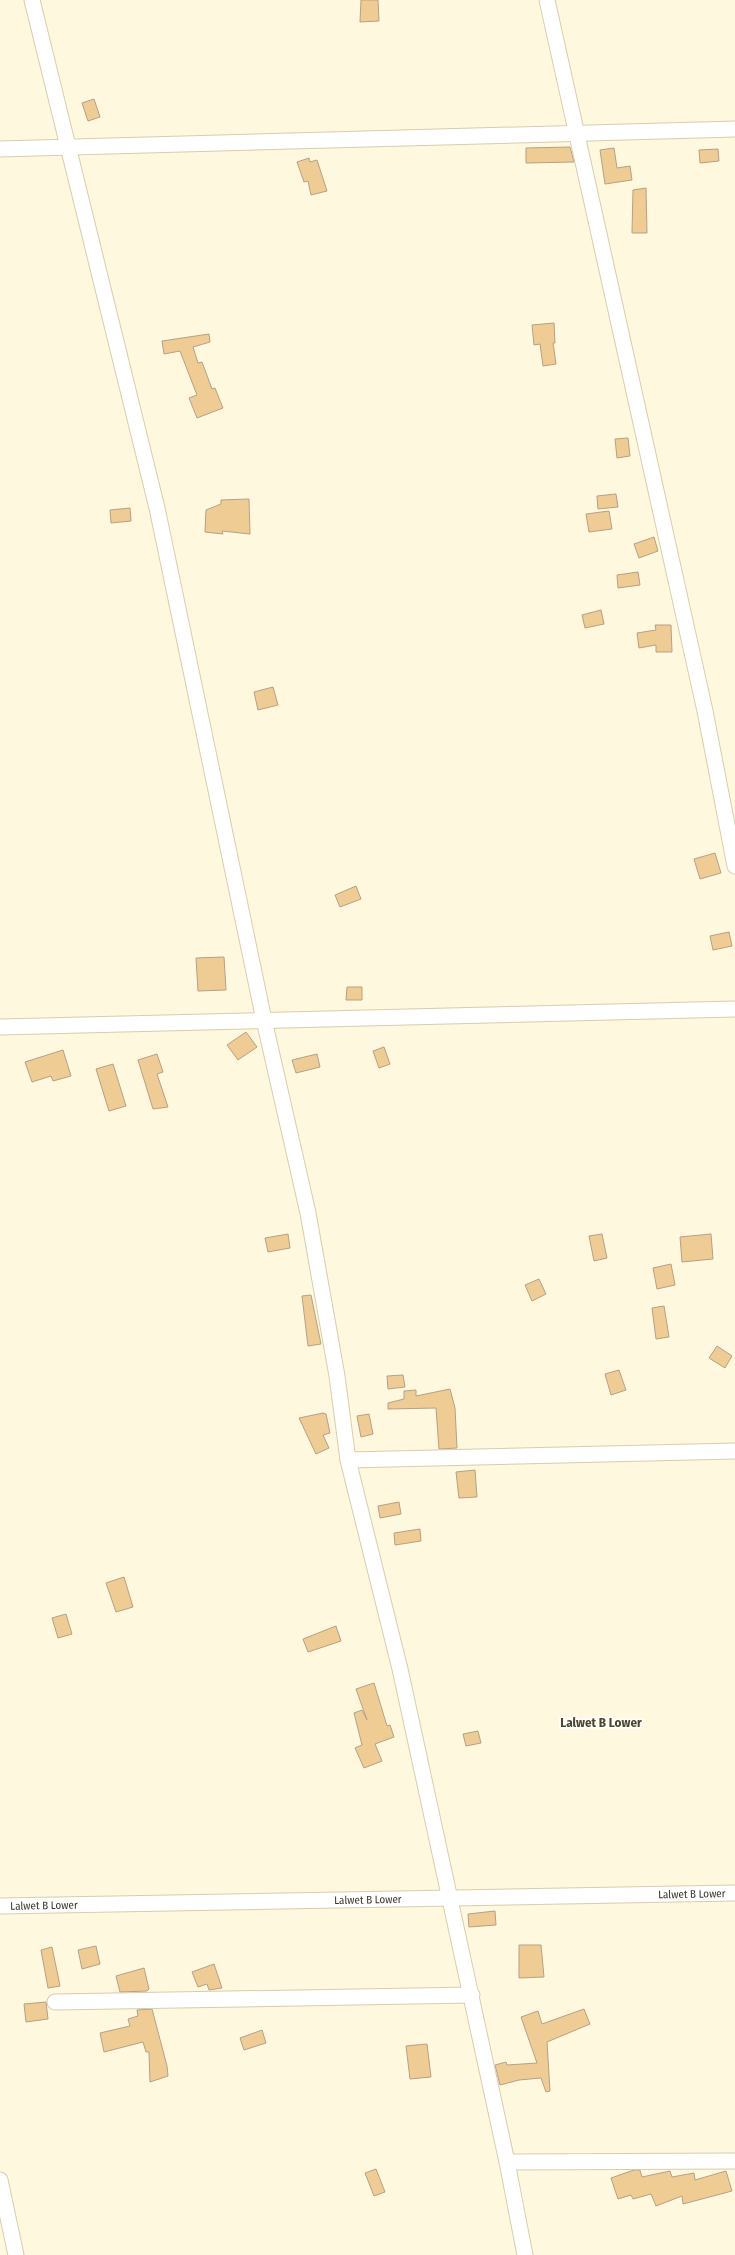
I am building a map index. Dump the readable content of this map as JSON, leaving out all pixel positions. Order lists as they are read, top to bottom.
{
  "streets": {
    "street": ["Lalwet B Lower"]
  },
  "districts": ["Lalwet B Lower"]
}
